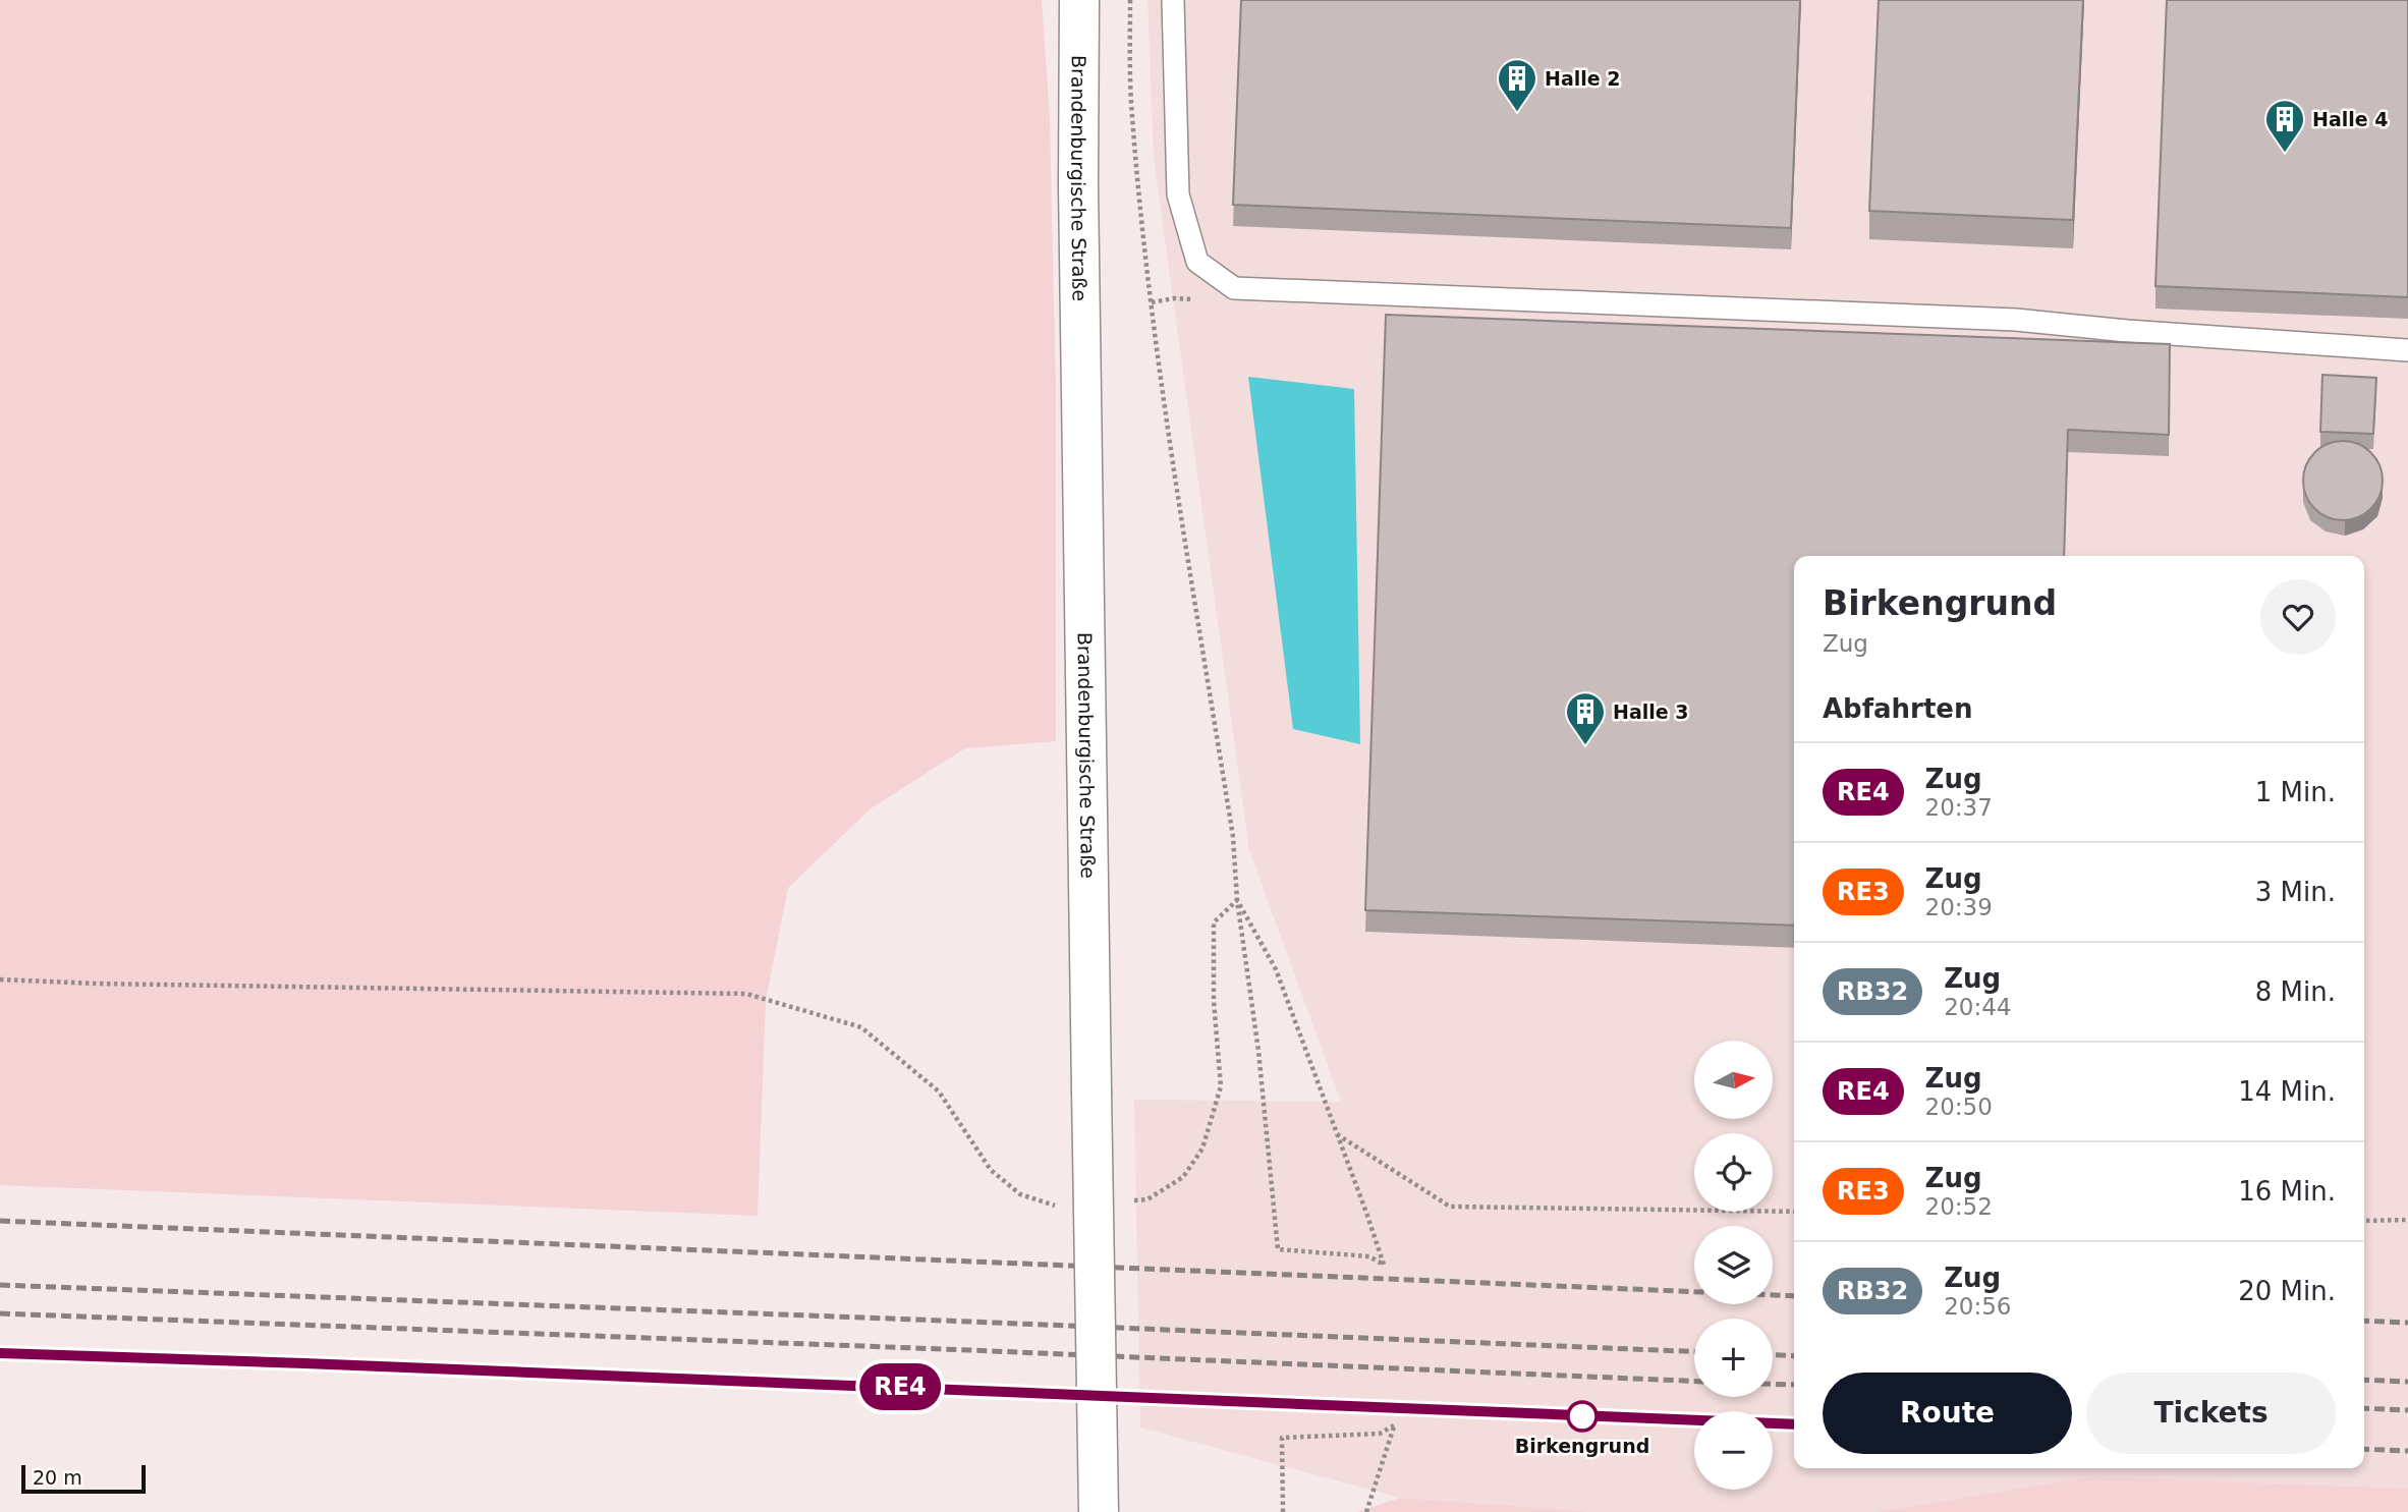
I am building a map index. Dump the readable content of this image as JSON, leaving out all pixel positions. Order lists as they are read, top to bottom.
{
  "streets": {
    "street": ["Brandenburgische Straße"]
  },
  "places": {
    "building": ["Halle 2", "Halle 4", "Halle 3"],
    "other": ["Birkengrund"]
  },
  "scale_bar": "20 m",
  "north": "right",
  "page": {
    "on_map": "RE4",
    "heading": [
      ["Birkengrund", "Zug"],
      "Abfahrten"
    ],
    "list": [
      {
        "mark": "RE4",
        "name": "Zug",
        "note": "20:37",
        "value": "1 Min."
      },
      {
        "mark": "RE3",
        "name": "Zug",
        "note": "20:39",
        "value": "3 Min."
      },
      {
        "mark": "RB32",
        "name": "Zug",
        "note": "20:44",
        "value": "8 Min."
      },
      {
        "mark": "RE4",
        "name": "Zug",
        "note": "20:50",
        "value": "14 Min."
      },
      {
        "mark": "RE3",
        "name": "Zug",
        "note": "20:52",
        "value": "16 Min."
      },
      {
        "mark": "RB32",
        "name": "Zug",
        "note": "20:56",
        "value": "20 Min."
      }
    ],
    "map_buttons": ["+", "−"],
    "buttons": ["Route", "Tickets"],
    "scale": "20 m"
  }
}
